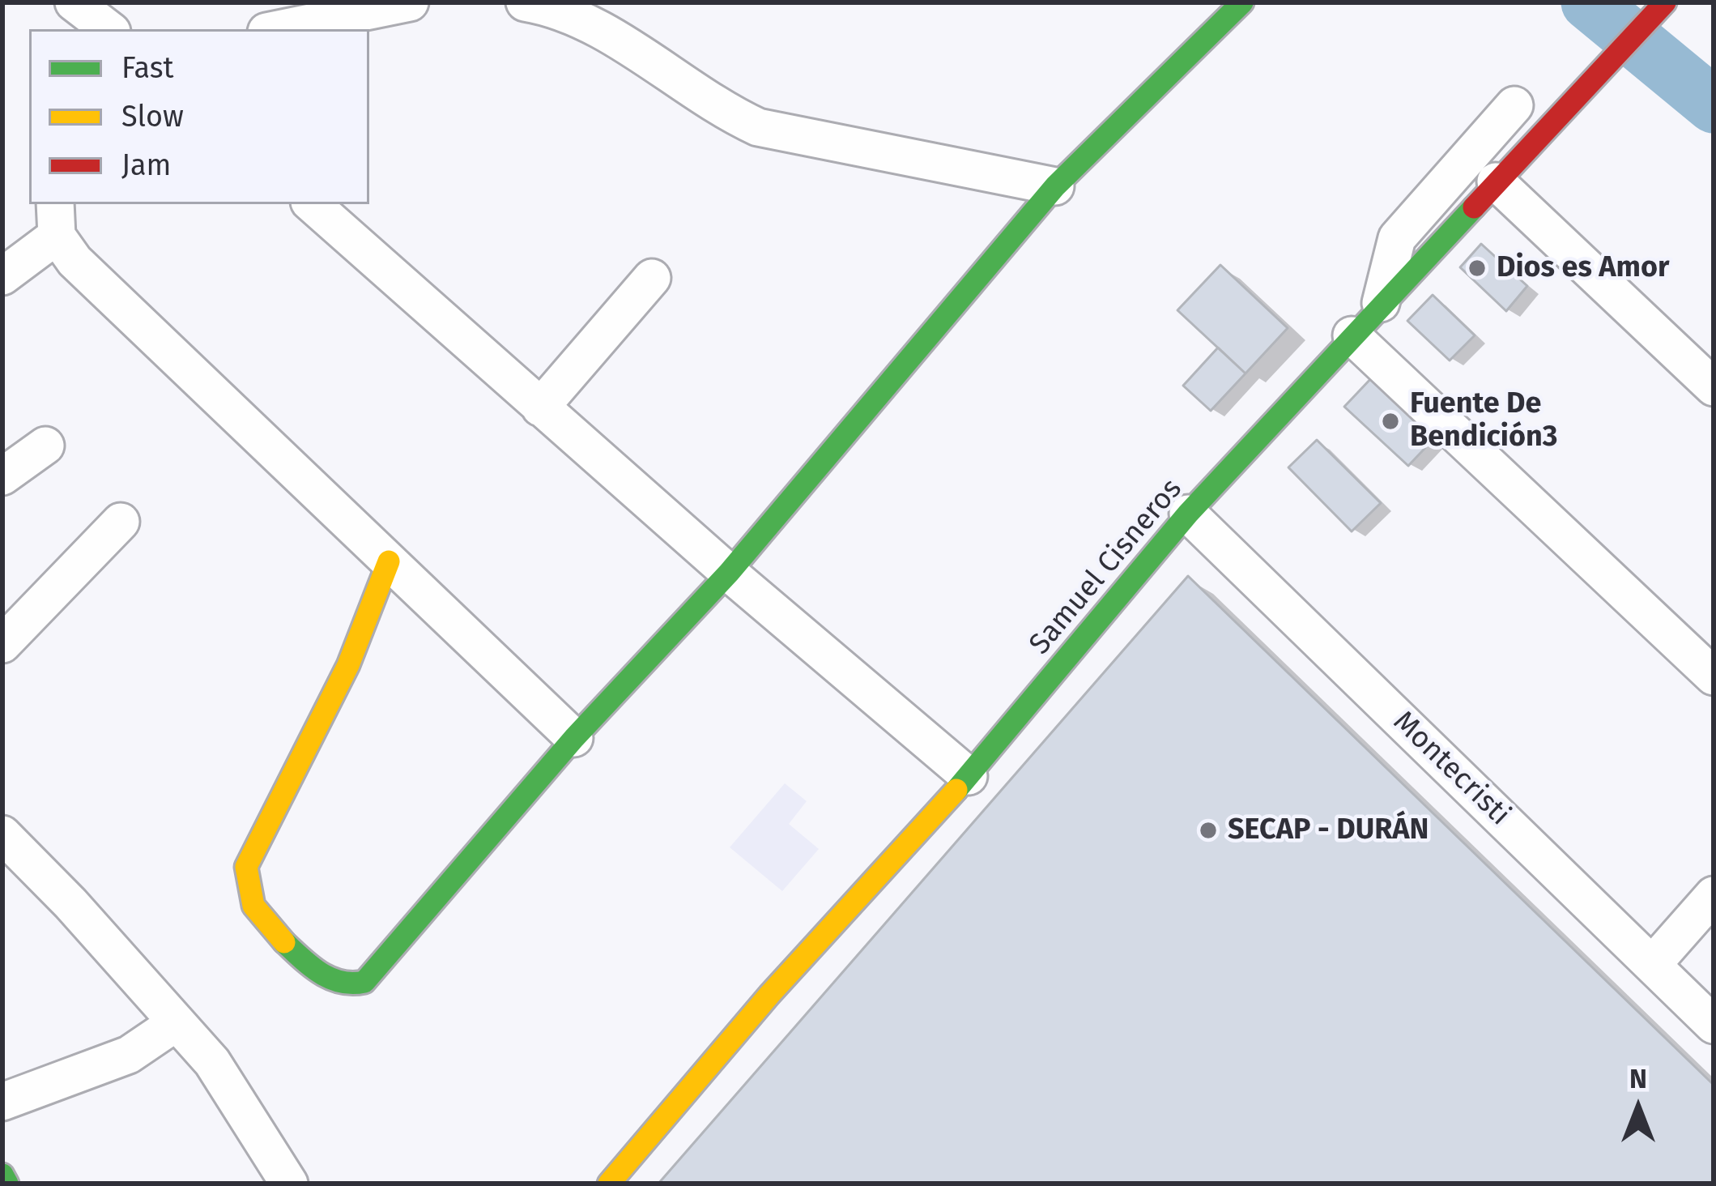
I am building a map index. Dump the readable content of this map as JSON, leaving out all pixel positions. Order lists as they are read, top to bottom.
{
  "streets": {
    "street": ["Samuel Cisneros", "Montecristi"]
  },
  "crossings": [
    ["Samuel Cisneros", "Montecristi"]
  ],
  "places": ["Dios es Amor", "Fuente De Bendición3", "SECAP - DURÁN"],
  "legend": ["Fast", "Slow", "Jam"],
  "north": "top"
}
